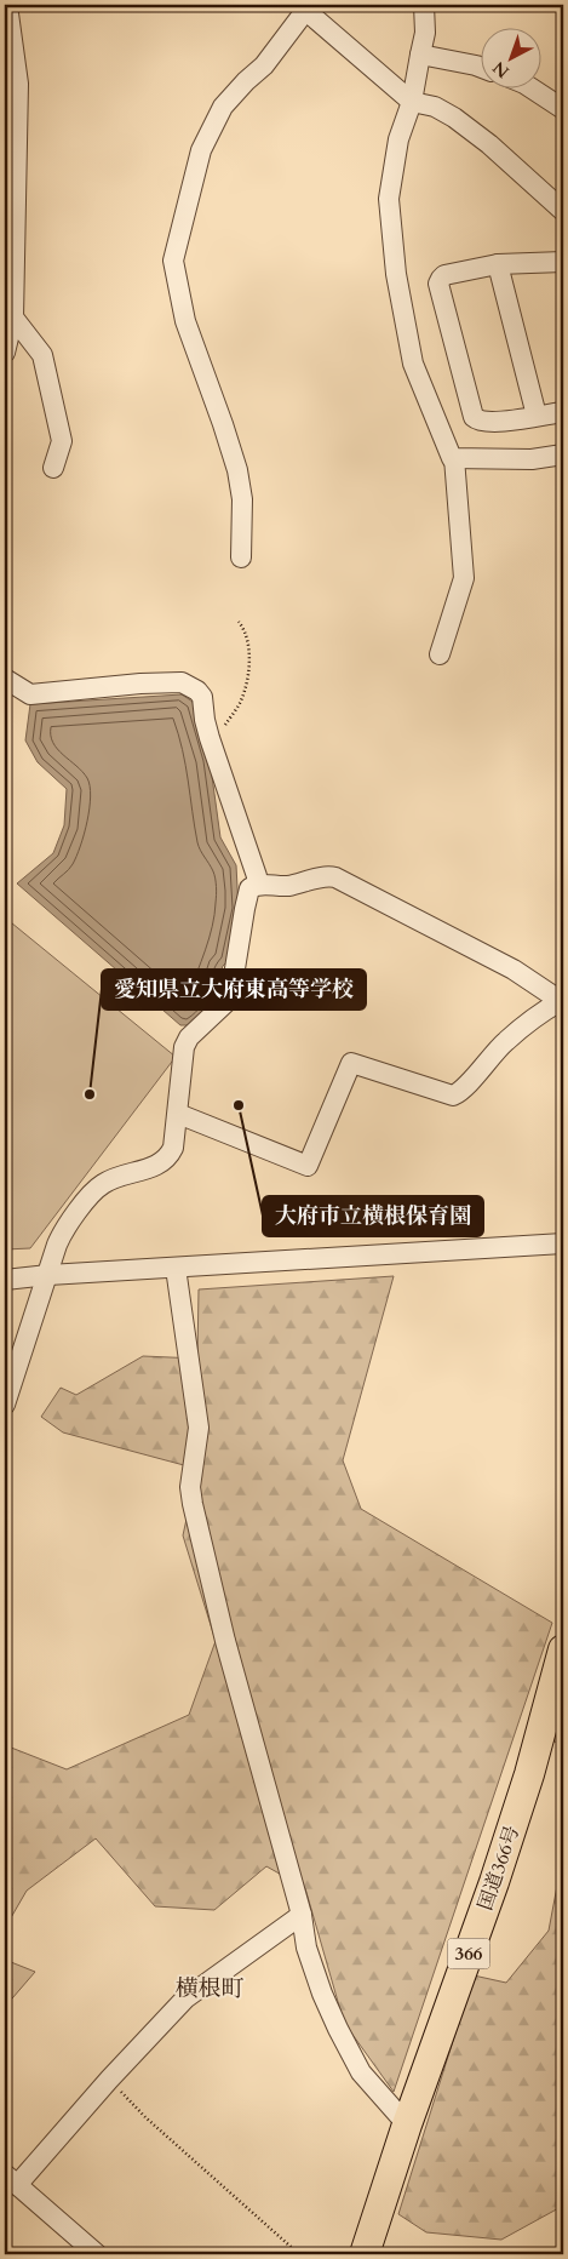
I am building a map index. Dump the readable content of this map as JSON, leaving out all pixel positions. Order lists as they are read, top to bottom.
{
  "streets": {
    "highway": ["国道366号", "366"]
  },
  "districts": ["横根町"],
  "places": ["愛知県立大府東高等学校", "大府市立横根保育園"],
  "north": "bottom left"
}
